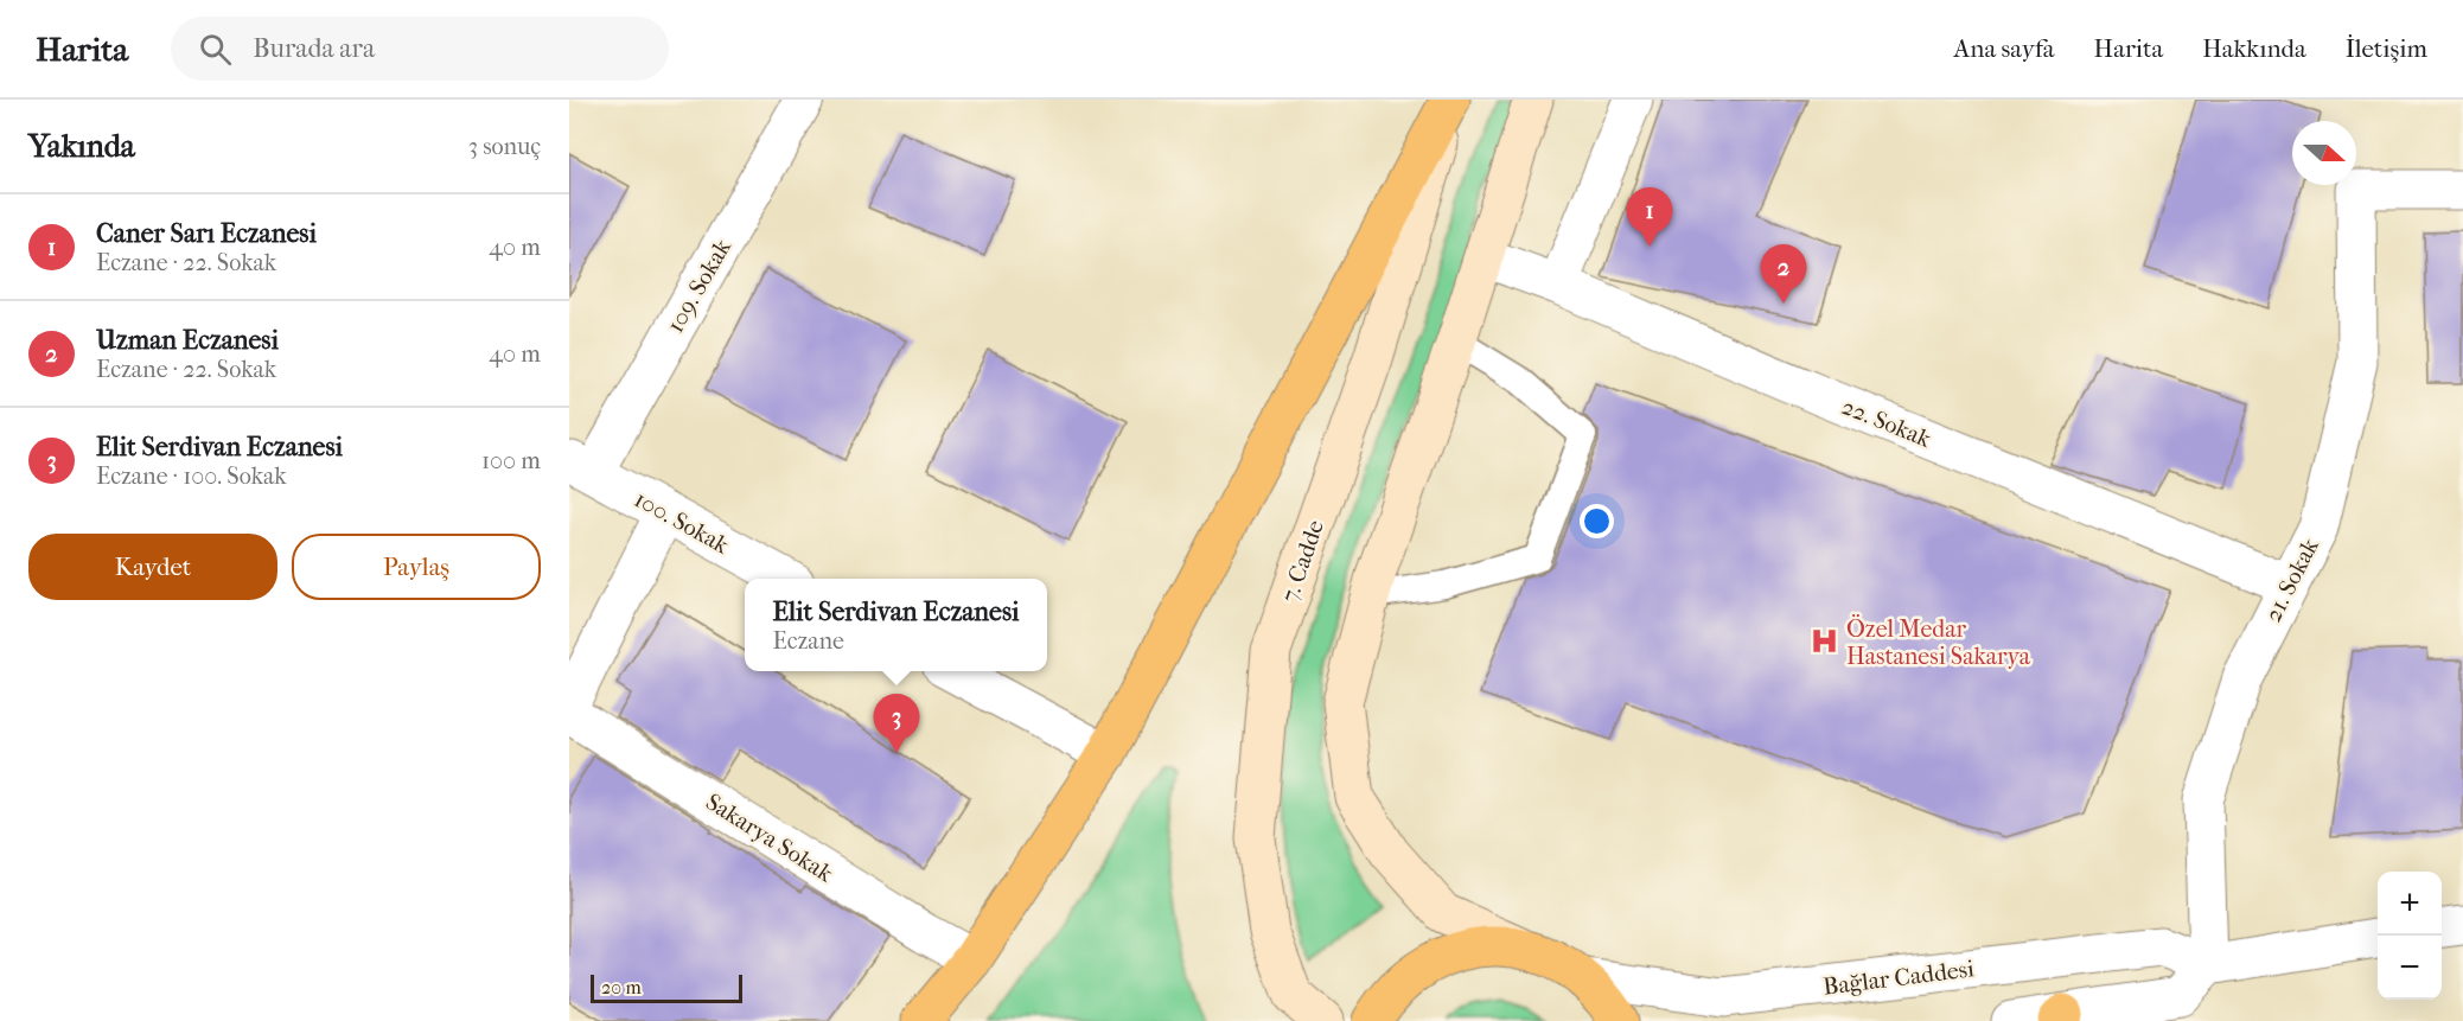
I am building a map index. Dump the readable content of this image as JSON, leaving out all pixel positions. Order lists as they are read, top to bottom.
{
  "streets": {
    "main road": ["7. Cadde"],
    "street": [
      "109. Sokak",
      "22. Sokak",
      "100. Sokak",
      "21. Sokak",
      "Sakarya Sokak",
      "Bağlar Caddesi"
    ]
  },
  "crossings": [
    ["109. Sokak", "100. Sokak"],
    ["22. Sokak", "21. Sokak"],
    ["21. Sokak", "Bağlar Caddesi"]
  ],
  "places": {
    "hospital": ["Özel Medar Hastanesi Sakarya"]
  },
  "scale_bar": "20 m",
  "north": "right",
  "page": {
    "header": "Harita",
    "search": "Burada ara",
    "nav": [
      "Ana sayfa",
      "Harita",
      "Hakkında",
      "İletişim"
    ],
    "heading": ["Yakında", "3 sonuç"],
    "pins": ["1", "2", "3"],
    "list": [
      {
        "mark": "1",
        "name": "Caner Sarı Eczanesi",
        "note": "Eczane · 22. Sokak",
        "value": "40 m"
      },
      {
        "mark": "2",
        "name": "Uzman Eczanesi",
        "note": "Eczane · 22. Sokak",
        "value": "40 m"
      },
      {
        "mark": "3",
        "name": "Elit Serdivan Eczanesi",
        "note": "Eczane · 100. Sokak",
        "value": "100 m"
      }
    ],
    "buttons": ["Kaydet", "Paylaş"],
    "popup": ["Elit Serdivan Eczanesi", "Eczane"],
    "map_buttons": ["+", "−"],
    "scale": "20 m"
  }
}
